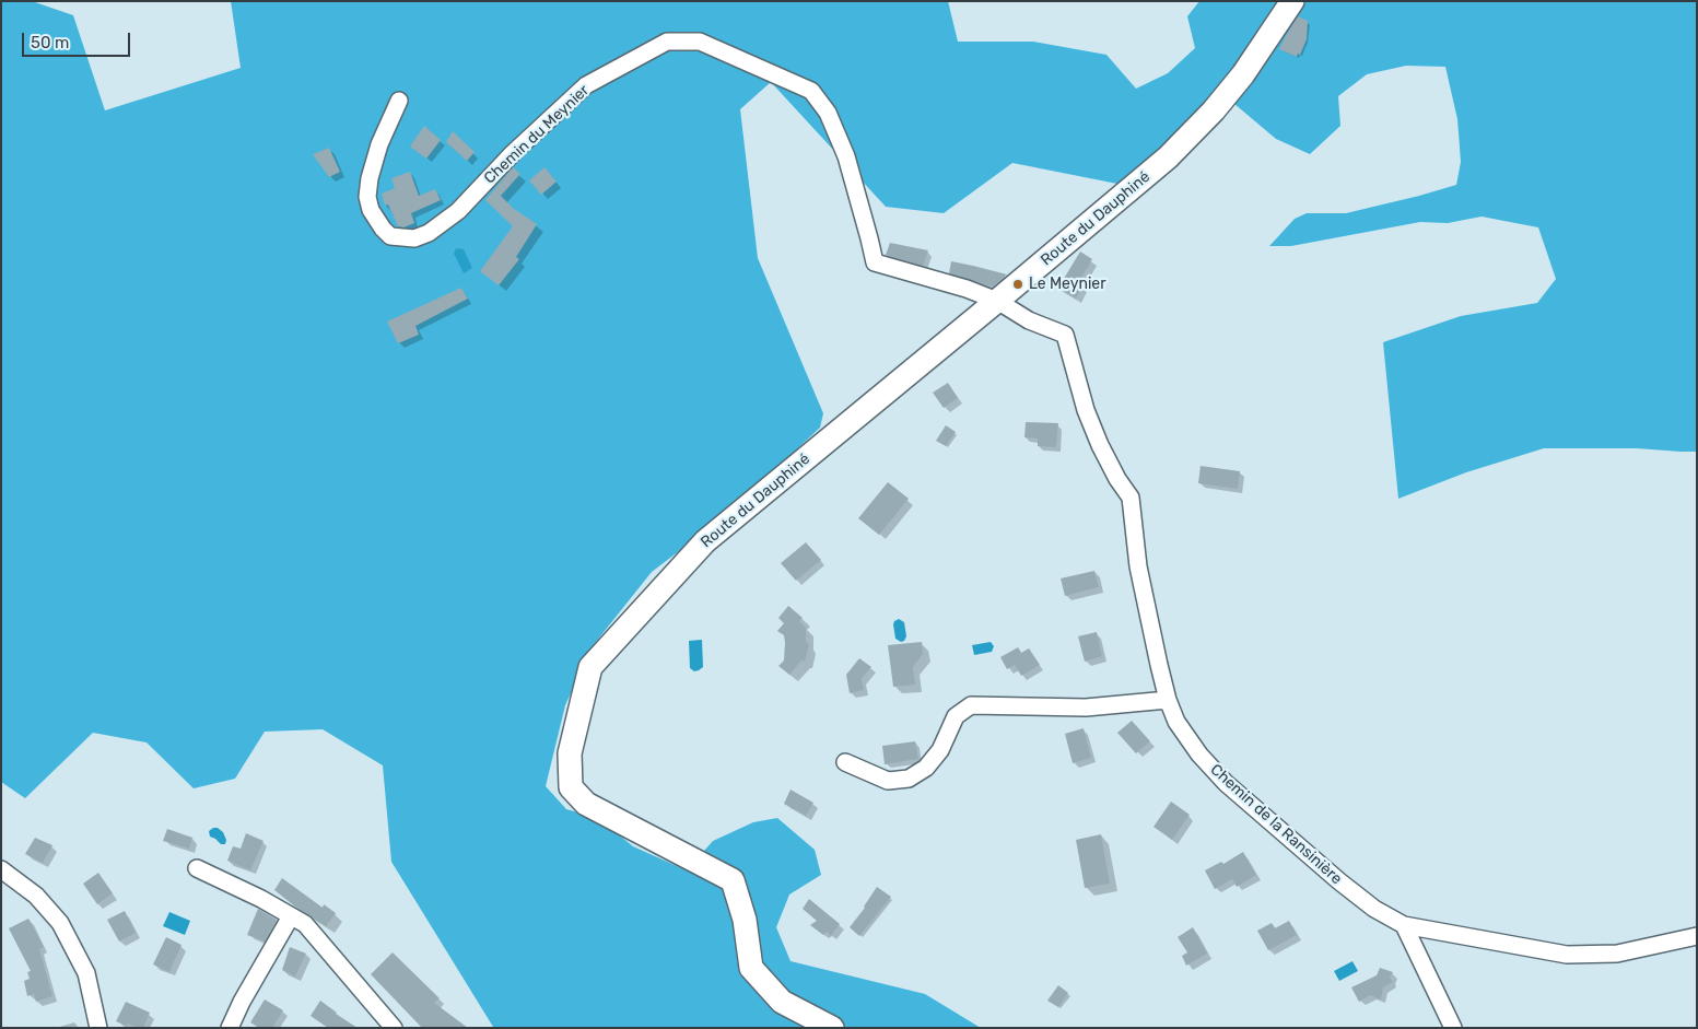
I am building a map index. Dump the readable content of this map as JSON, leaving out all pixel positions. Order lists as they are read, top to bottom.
{
  "streets": {
    "street": ["Chemin du Meynier", "Route du Dauphiné", "Chemin de la Ransinière"]
  },
  "crossings": [
    ["Chemin du Meynier", "Route du Dauphiné"],
    ["Chemin du Meynier", "Chemin de la Ransinière"],
    ["Route du Dauphiné", "Chemin de la Ransinière"]
  ],
  "places": ["Le Meynier"],
  "scale_bar": "50 m"
}
